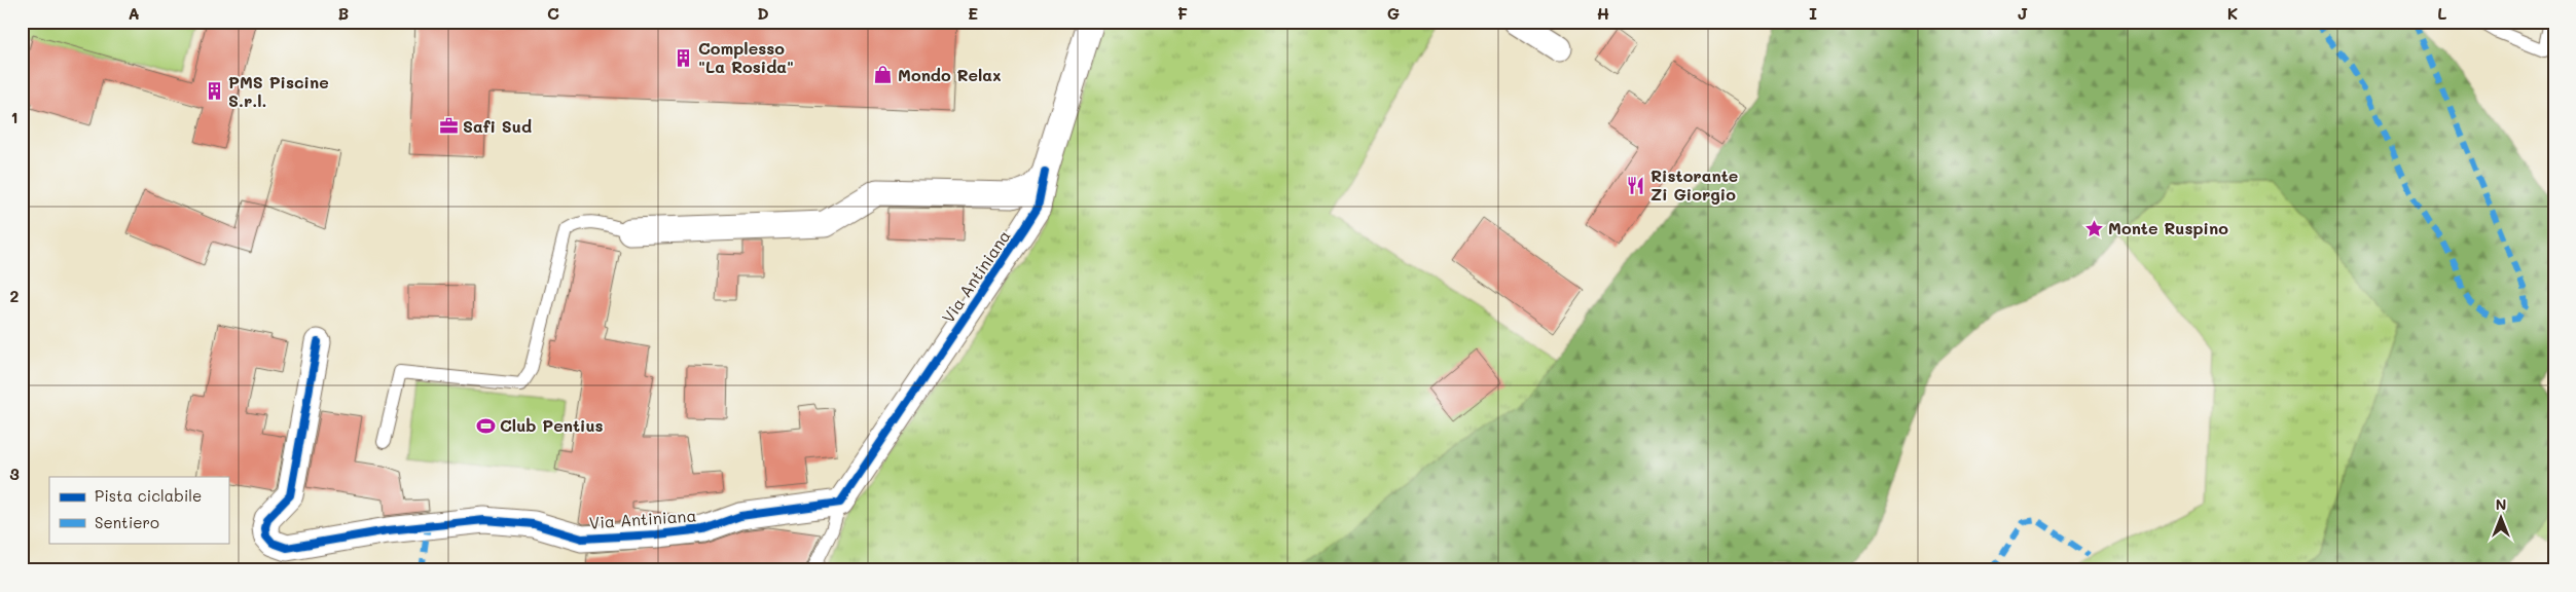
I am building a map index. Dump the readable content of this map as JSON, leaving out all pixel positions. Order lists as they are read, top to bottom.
{
  "streets": {
    "street": ["Via Antiniana"]
  },
  "places": {
    "building": ["Complesso \"La Rosida\"", "PMS Piscine S.r.l."],
    "shop": ["Mondo Relax"],
    "office": ["Safi Sud"],
    "restaurant": ["Ristorante Zi Giorgio"],
    "place": ["Monte Ruspino"],
    "sports": ["Club Pentius"]
  },
  "legend": ["Pista ciclabile", "Sentiero"],
  "north": "top",
  "grid": {
    "columns": [
      "A",
      "B",
      "C",
      "D",
      "E",
      "F",
      "G",
      "H",
      "I",
      "J",
      "K",
      "L"
    ],
    "rows": ["1", "2", "3"]
  }
}
